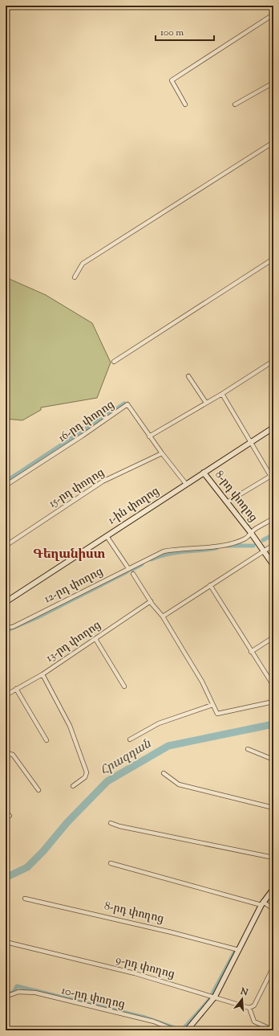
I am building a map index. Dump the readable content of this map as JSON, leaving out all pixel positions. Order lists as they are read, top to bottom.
{
  "streets": {
    "main road": ["8-րդ փողոց", "1-ին փողոց"],
    "street": [
      "16-րդ փողոց",
      "15-րդ փողոց",
      "12-րդ փողոց",
      "13-րդ փողոց",
      "9-րդ փողոց",
      "10-րդ փողոց"
    ]
  },
  "crossings": [
    ["16-րդ փողոց", "15-րդ փողոց"],
    ["16-րդ փողոց", "1-ին փողոց"],
    ["8-րդ փողոց", "1-ին փողոց"],
    ["8-րդ փողոց", "12-րդ փողոց"]
  ],
  "districts": ["Գեղանիստ"],
  "water": ["Հրազդան"],
  "scale_bar": "100 m",
  "north": "top"
}
